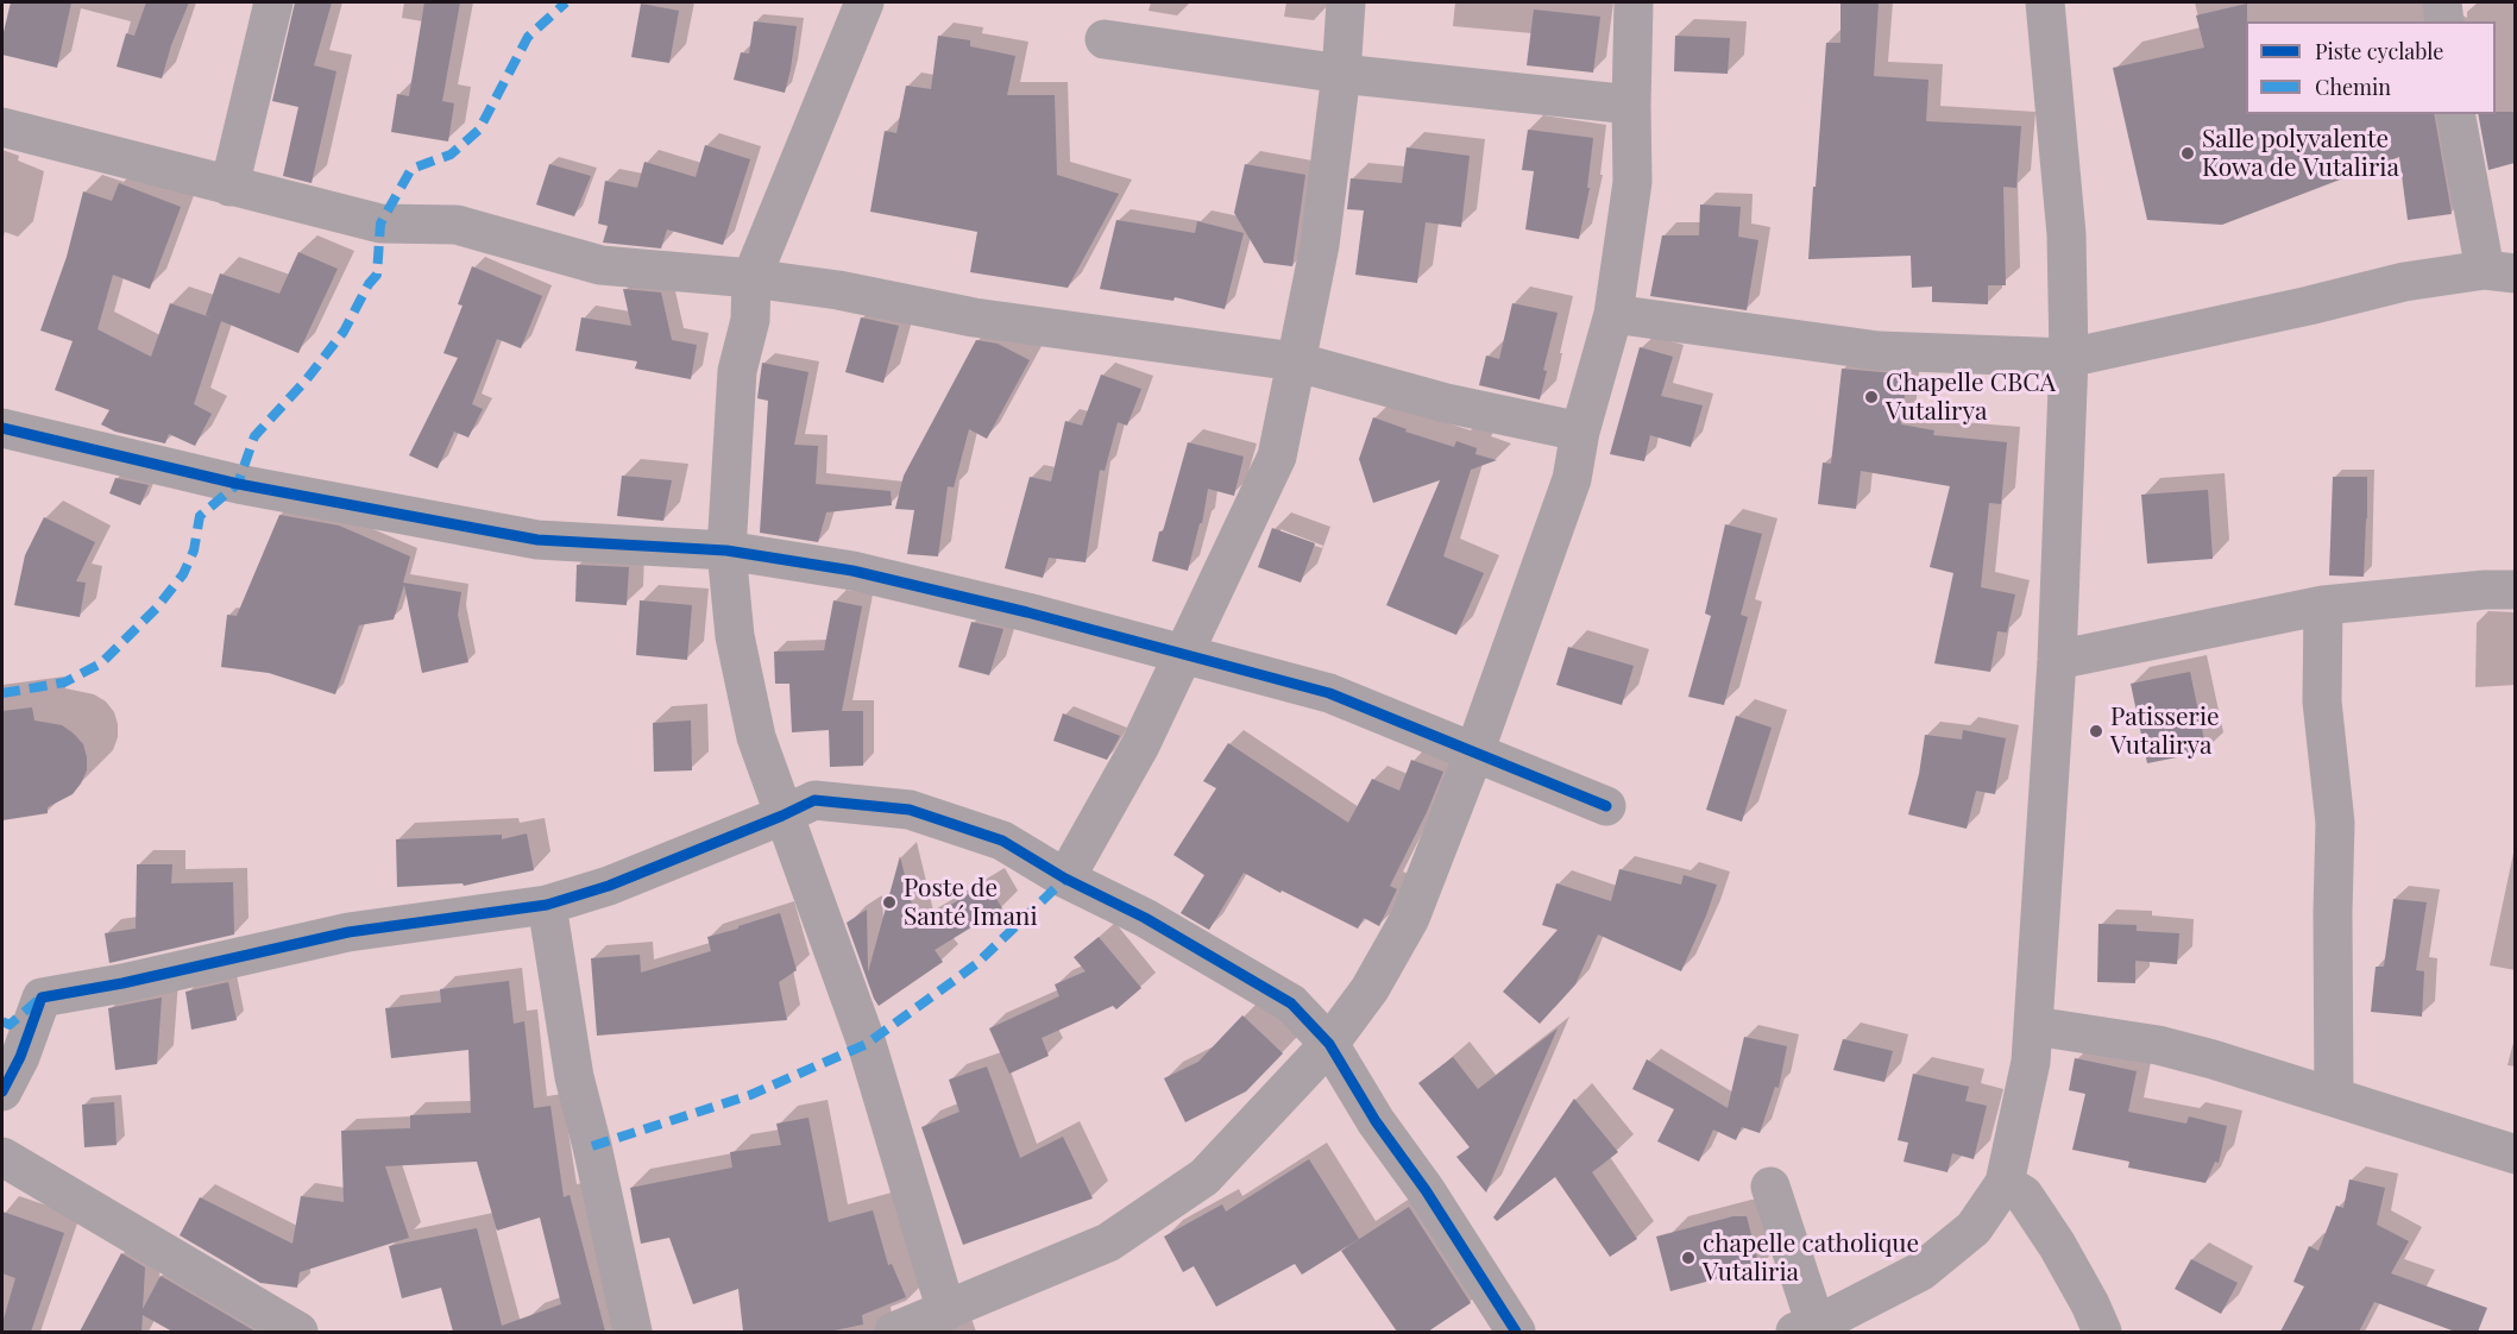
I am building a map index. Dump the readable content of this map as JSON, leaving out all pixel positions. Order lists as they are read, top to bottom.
{
  "places": [
    "Salle polyvalente Kowa de Vutaliria",
    "Chapelle CBCA Vutalirya",
    "Patisserie Vutalirya",
    "Poste de Santé Imani",
    "chapelle catholique Vutaliria"
  ],
  "legend": ["Piste cyclable", "Chemin"]
}
